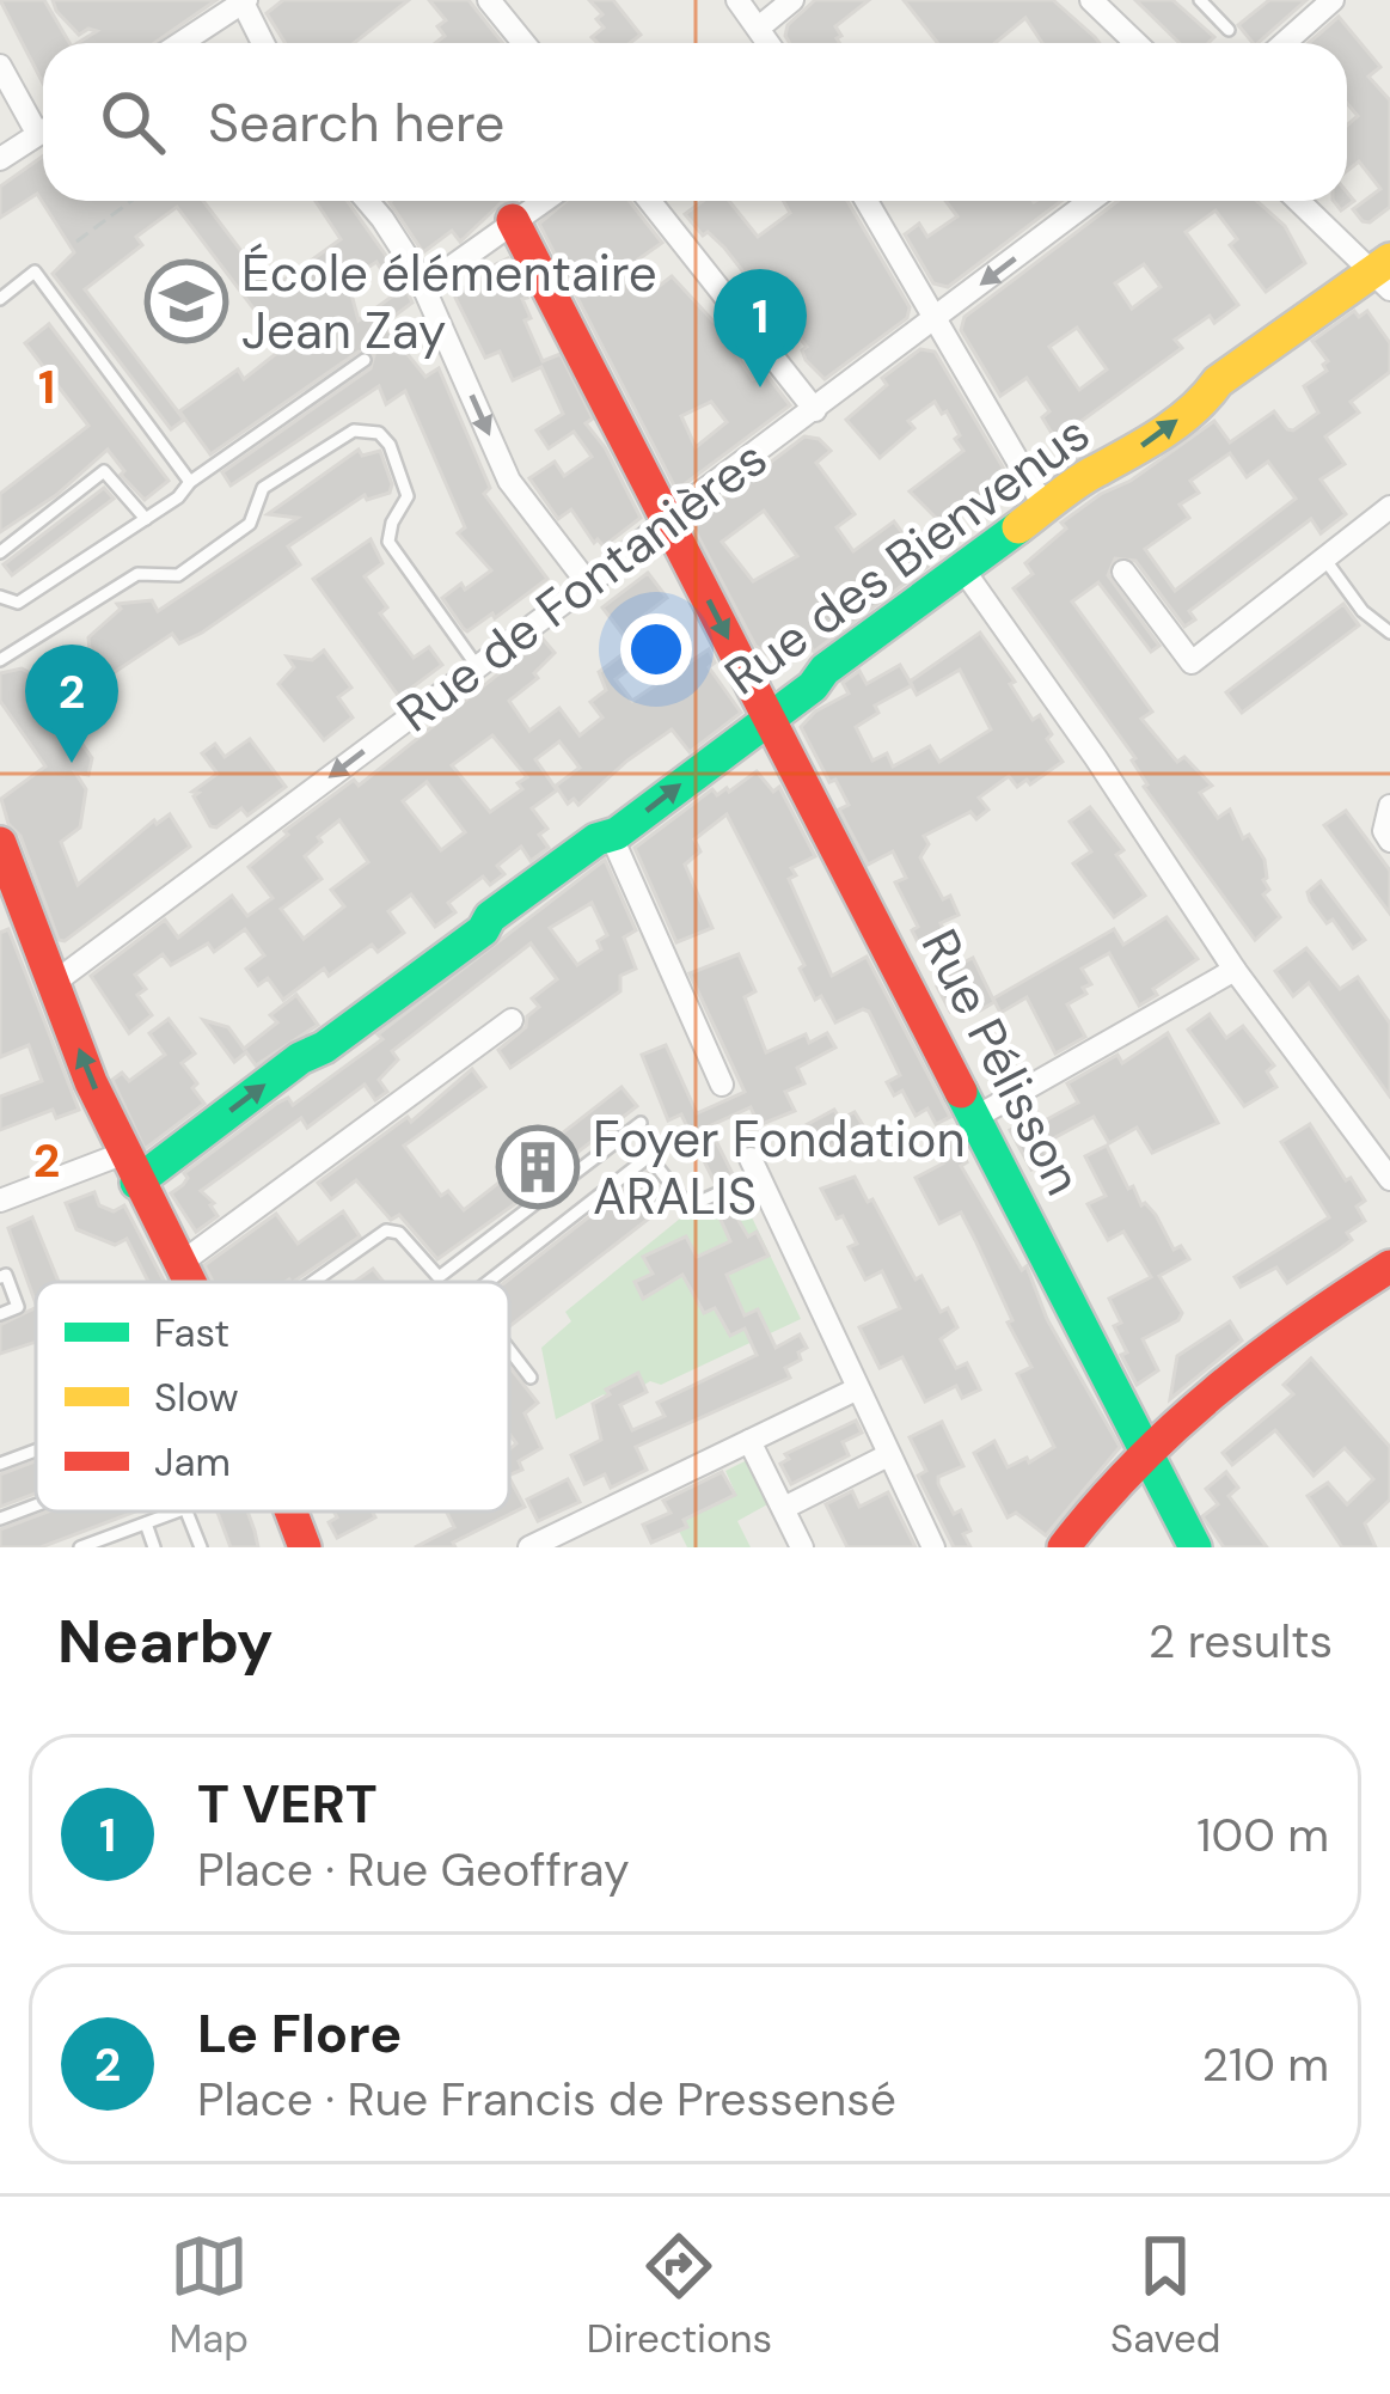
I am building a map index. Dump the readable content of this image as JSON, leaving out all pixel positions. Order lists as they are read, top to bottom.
{
  "streets": {
    "street": ["Rue des Bienvenus", "Rue de Fontanières", "Rue Pélisson"]
  },
  "crossings": [
    ["Rue des Bienvenus", "Rue Pélisson"],
    ["Rue de Fontanières", "Rue Pélisson"]
  ],
  "one_way": ["Rue de Fontanières"],
  "places": {
    "school or university": ["École élémentaire Jean Zay"],
    "building": ["Foyer Fondation ARALIS"]
  },
  "legend": ["Fast", "Slow", "Jam"],
  "page": {
    "search": "Search here",
    "pins": ["1", "2"],
    "heading": ["Nearby", "2 results"],
    "list": [
      {
        "mark": "1",
        "name": "T VERT",
        "note": "Place · Rue Geoffray",
        "value": "100 m"
      },
      {
        "mark": "2",
        "name": "Le Flore",
        "note": "Place · Rue Francis de Pressensé",
        "value": "210 m"
      }
    ],
    "nav": ["Map", "Directions", "Saved"]
  },
  "grid": {
    "rows": ["1", "2"]
  }
}
